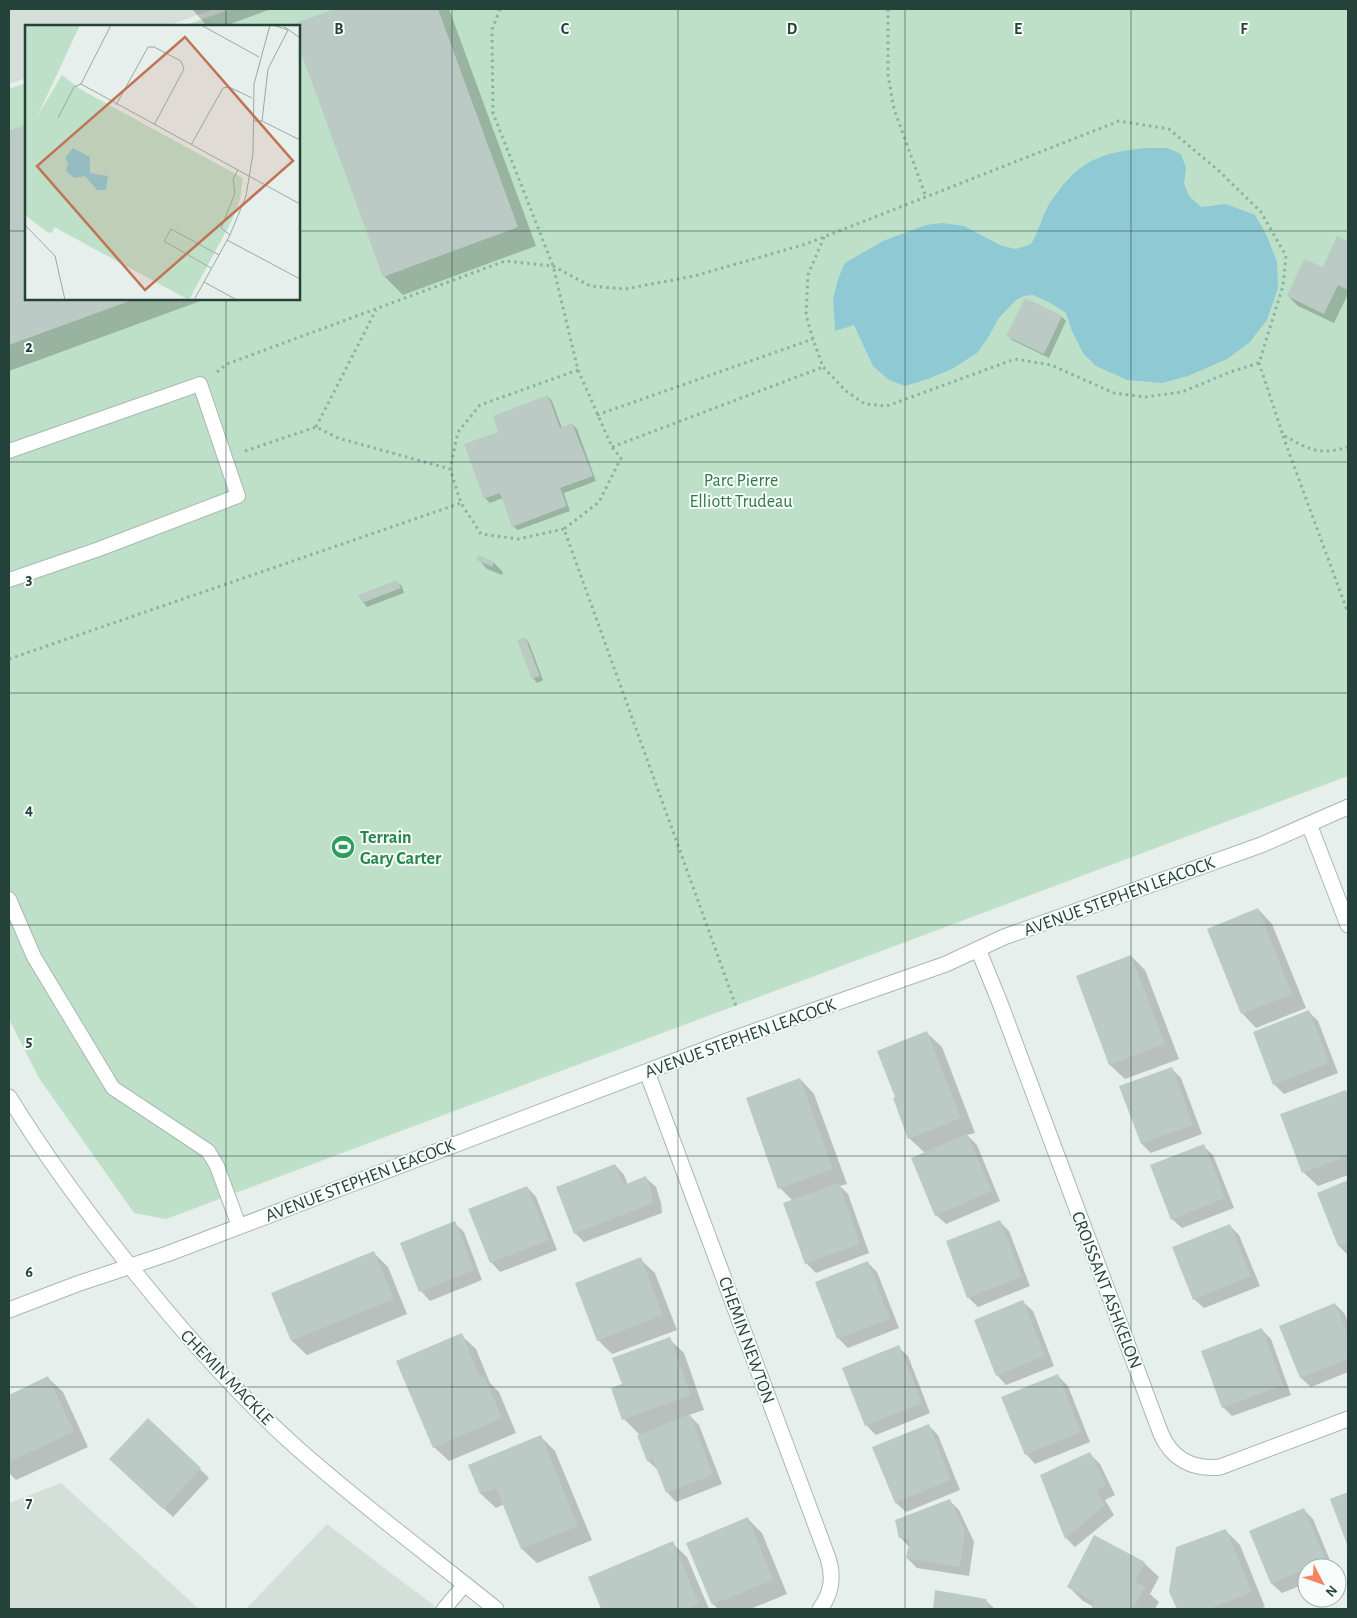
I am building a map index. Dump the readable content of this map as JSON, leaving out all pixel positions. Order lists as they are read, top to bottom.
{
  "streets": {
    "street": [
      "AVENUE STEPHEN LEACOCK",
      "CROISSANT ASHKELON",
      "CHEMIN NEWTON",
      "CHEMIN MACKLE"
    ]
  },
  "crossings": [
    ["AVENUE STEPHEN LEACOCK", "CROISSANT ASHKELON"],
    ["AVENUE STEPHEN LEACOCK", "CHEMIN NEWTON"],
    ["AVENUE STEPHEN LEACOCK", "CHEMIN MACKLE"]
  ],
  "parks": ["Parc Pierre Elliott Trudeau"],
  "places": {
    "sports": ["Terrain Gary Carter"]
  },
  "north": "bottom right",
  "grid": {
    "columns": [
      "B",
      "C",
      "D",
      "E",
      "F"
    ],
    "rows": [
      "2",
      "3",
      "4",
      "5",
      "6",
      "7"
    ]
  }
}
